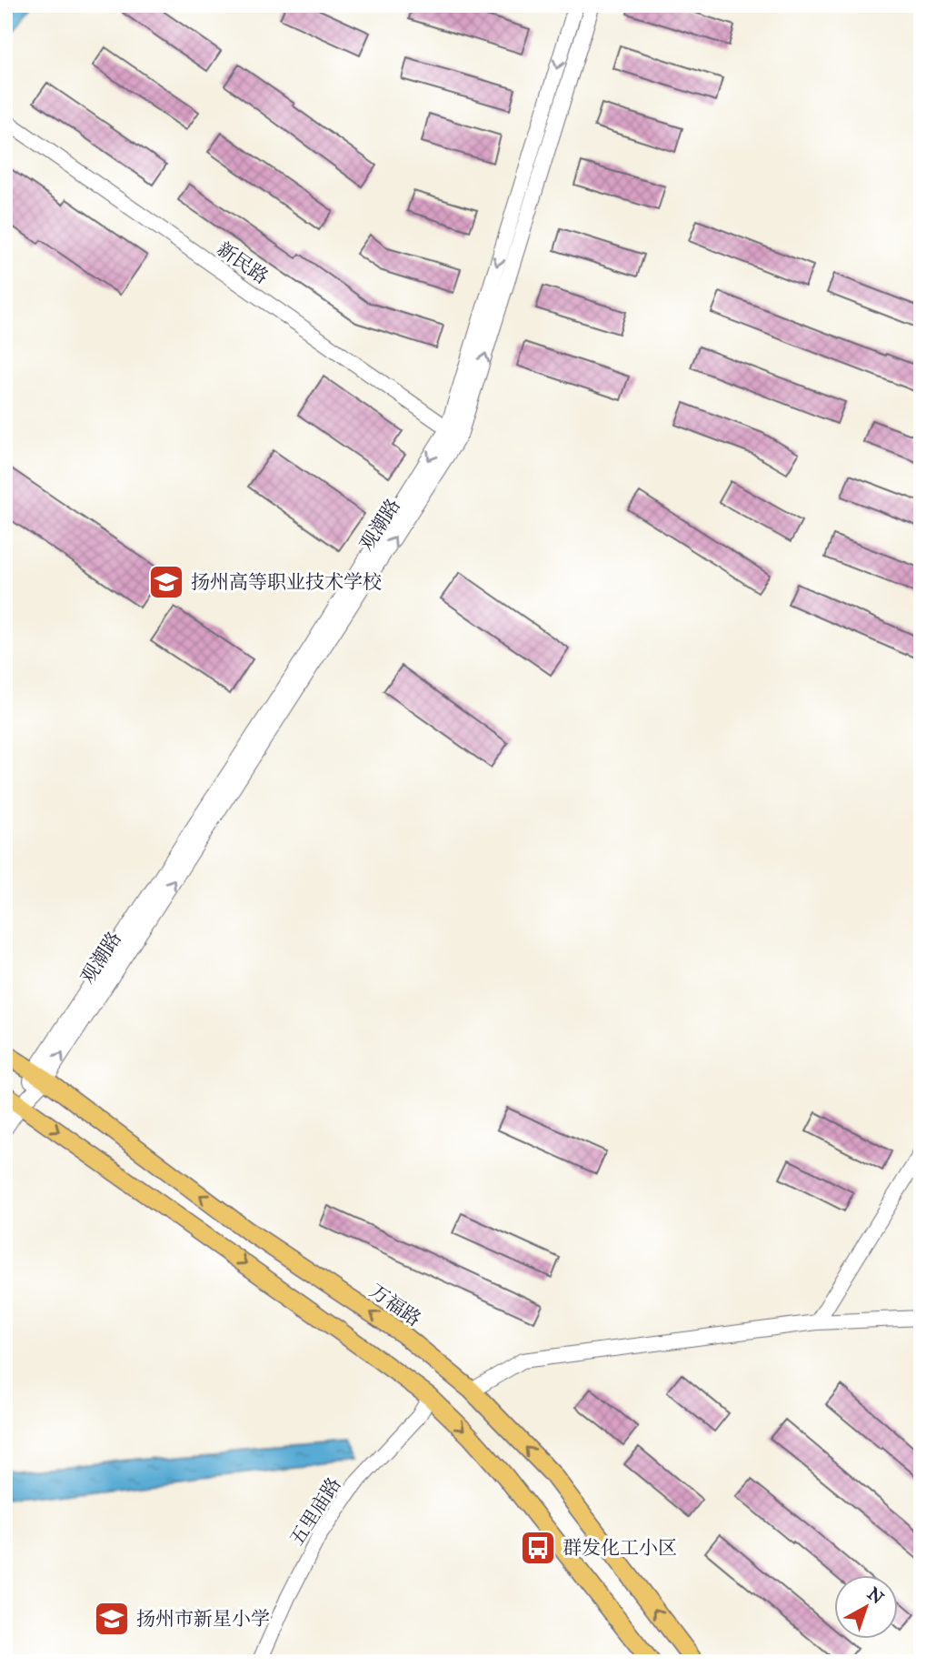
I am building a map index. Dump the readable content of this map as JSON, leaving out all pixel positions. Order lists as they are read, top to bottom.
{
  "streets": {
    "main road": ["万福路"],
    "street": ["新民路", "观潮路", "五里庙路"]
  },
  "crossings": [
    ["新民路", "观潮路"],
    ["观潮路", "万福路"]
  ],
  "places": {
    "school or university": ["扬州高等职业技术学校", "扬州市新星小学"],
    "bus stop": ["群发化工小区"]
  },
  "north": "top right"
}
